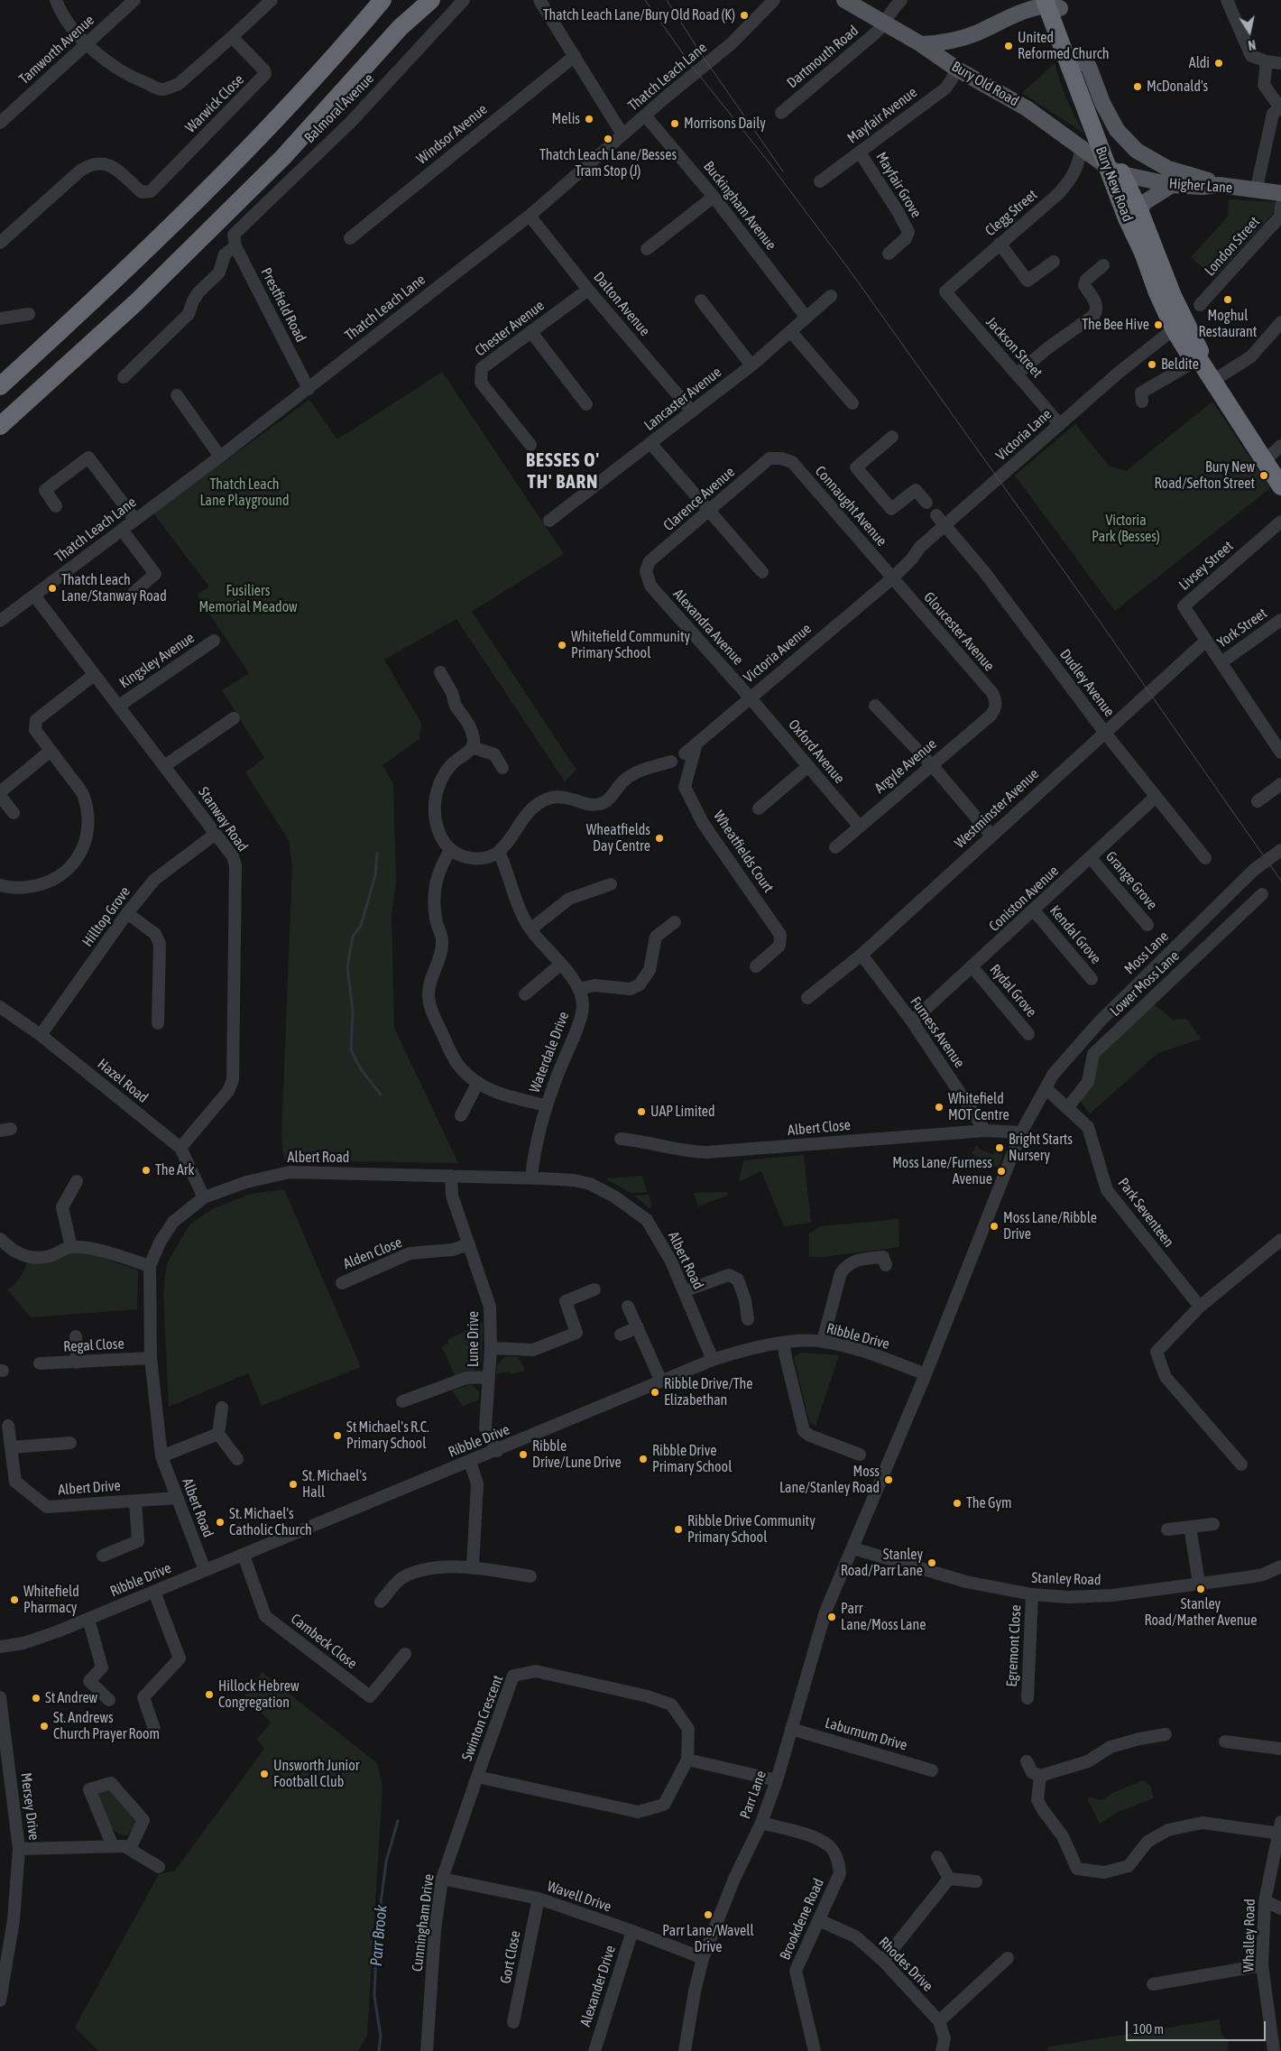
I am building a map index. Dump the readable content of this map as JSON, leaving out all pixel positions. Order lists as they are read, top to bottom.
{
  "streets": {
    "highway": ["Bury New Road"],
    "main road": ["Bury Old Road", "Higher Lane"],
    "street": [
      "Tamworth Avenue",
      "Dartmouth Road",
      "Thatch Leach Lane",
      "Warwick Close",
      "Balmoral Avenue",
      "Mayfair Avenue",
      "Windsor Avenue",
      "Mayfair Grove",
      "Buckingham Avenue",
      "Clegg Street",
      "London Street",
      "Dalton Avenue",
      "Prestfield Road",
      "Chester Avenue",
      "Jackson Street",
      "Lancaster Avenue",
      "Victoria Lane",
      "Clarence Avenue",
      "Connaught Avenue",
      "Livsey Street",
      "Alexandra Avenue",
      "York Street",
      "Gloucester Avenue",
      "Victoria Avenue",
      "Kingsley Avenue",
      "Dudley Avenue",
      "Oxford Avenue",
      "Argyle Avenue",
      "Westminster Avenue",
      "Stanway Road",
      "Wheatfields Court",
      "Grange Grove",
      "Coniston Avenue",
      "Hilltop Grove",
      "Kendal Grove",
      "Moss Lane",
      "Lower Moss Lane",
      "Rydal Grove",
      "Furness Avenue",
      "Waterdale Drive",
      "Hazel Road",
      "Albert Close",
      "Albert Road",
      "Park Seventeen",
      "Alden Close",
      "Ribble Drive",
      "Lune Drive",
      "Regal Close",
      "Albert Drive",
      "Stanley Road",
      "Cambeck Close",
      "Egremont Close",
      "Swinton Crescent",
      "Laburnum Drive",
      "Parr Lane",
      "Mersey Drive",
      "Wavell Drive",
      "Brookdene Road",
      "Cunningham Drive",
      "Whalley Road",
      "Gort Close",
      "Rhodes Drive",
      "Alexander Drive"
    ]
  },
  "crossings": [
    ["Dartmouth Road", "Bury Old Road"],
    ["Thatch Leach Lane", "Buckingham Avenue"],
    ["Thatch Leach Lane", "Dalton Avenue"],
    ["Thatch Leach Lane", "Prestfield Road"],
    ["Thatch Leach Lane", "Stanway Road"],
    ["Bury Old Road", "Mayfair Avenue"],
    ["Bury Old Road", "Bury New Road"],
    ["Bury Old Road", "Higher Lane"],
    ["Bury Old Road", "Clegg Street"],
    ["Balmoral Avenue", "Prestfield Road"],
    ["Mayfair Avenue", "Mayfair Grove"],
    ["Bury New Road", "Higher Lane"],
    ["Bury New Road", "Victoria Lane"],
    ["Buckingham Avenue", "Lancaster Avenue"],
    ["Clegg Street", "Jackson Street"],
    ["Dalton Avenue", "Chester Avenue"],
    ["Dalton Avenue", "Lancaster Avenue"],
    ["Jackson Street", "Victoria Lane"],
    ["Victoria Lane", "Connaught Avenue"],
    ["Victoria Lane", "Gloucester Avenue"],
    ["Victoria Lane", "Victoria Avenue"],
    ["Victoria Lane", "Dudley Avenue"],
    ["Clarence Avenue", "Connaught Avenue"],
    ["Clarence Avenue", "Alexandra Avenue"],
    ["Connaught Avenue", "Gloucester Avenue"],
    ["Connaught Avenue", "Victoria Avenue"],
    ["Livsey Street", "York Street"],
    ["Livsey Street", "Westminster Avenue"],
    ["Alexandra Avenue", "Victoria Avenue"],
    ["Alexandra Avenue", "Oxford Avenue"],
    ["Gloucester Avenue", "Victoria Avenue"],
    ["Gloucester Avenue", "Argyle Avenue"],
    ["Victoria Avenue", "Oxford Avenue"],
    ["Victoria Avenue", "Wheatfields Court"],
    ["Kingsley Avenue", "Stanway Road"],
    ["Dudley Avenue", "Westminster Avenue"],
    ["Dudley Avenue", "Coniston Avenue"],
    ["Oxford Avenue", "Argyle Avenue"],
    ["Westminster Avenue", "Furness Avenue"],
    ["Stanway Road", "Hilltop Grove"],
    ["Stanway Road", "Hazel Road"],
    ["Grange Grove", "Coniston Avenue"],
    ["Coniston Avenue", "Kendal Grove"],
    ["Coniston Avenue", "Rydal Grove"],
    ["Coniston Avenue", "Furness Avenue"],
    ["Hilltop Grove", "Hazel Road"],
    ["Moss Lane", "Park Seventeen"],
    ["Lower Moss Lane", "Park Seventeen"],
    ["Furness Avenue", "Albert Close"],
    ["Waterdale Drive", "Albert Road"],
    ["Hazel Road", "Albert Road"],
    ["Albert Close", "Parr Lane"],
    ["Albert Road", "Ribble Drive"],
    ["Albert Road", "Lune Drive"],
    ["Albert Road", "Regal Close"],
    ["Albert Road", "Albert Drive"],
    ["Alden Close", "Lune Drive"],
    ["Ribble Drive", "Lune Drive"],
    ["Ribble Drive", "Cambeck Close"],
    ["Ribble Drive", "Parr Lane"],
    ["Stanley Road", "Egremont Close"],
    ["Stanley Road", "Parr Lane"],
    ["Swinton Crescent", "Cunningham Drive"],
    ["Laburnum Drive", "Parr Lane"],
    ["Parr Lane", "Wavell Drive"],
    ["Parr Lane", "Brookdene Road"],
    ["Wavell Drive", "Cunningham Drive"],
    ["Wavell Drive", "Gort Close"],
    ["Wavell Drive", "Alexander Drive"],
    ["Brookdene Road", "Rhodes Drive"]
  ],
  "districts": ["BESSES O' TH' BARN"],
  "water": ["Parr Brook"],
  "parks": ["Thatch Leach Lane Playground", "Victoria Park (Besses)", "Fusiliers Memorial Meadow"],
  "places": [
    "Thatch Leach Lane/Bury Old Road (K)",
    "United Reformed Church",
    "Aldi",
    "McDonald's",
    "Melis",
    "Morrisons Daily",
    "Thatch Leach Lane/Besses Tram Stop (J)",
    "Moghul Restaurant",
    "The Bee Hive",
    "Beldite",
    "Bury New Road/Sefton Street",
    "Thatch Leach Lane/Stanway Road",
    "Whitefield Community Primary School",
    "Wheatfields Day Centre",
    "Whitefield MOT Centre",
    "UAP Limited",
    "Bright Starts Nursery",
    "The Ark",
    "Moss Lane/Furness Avenue",
    "Moss Lane/Ribble Drive",
    "Ribble Drive/The Elizabethan",
    "St Michael's R.C. Primary School",
    "Ribble Drive/Lune Drive",
    "Ribble Drive Primary School",
    "Moss Lane/Stanley Road",
    "St. Michael's Hall",
    "The Gym",
    "St. Michael's Catholic Church",
    "Ribble Drive Community Primary School",
    "Stanley Road/Parr Lane",
    "Stanley Road/Mather Avenue",
    "Whitefield Pharmacy",
    "Parr Lane/Moss Lane",
    "Hillock Hebrew Congregation",
    "St Andrew",
    "St. Andrews Church Prayer Room",
    "Unsworth Junior Football Club",
    "Parr Lane/Wavell Drive"
  ],
  "scale_bar": "100 m",
  "north": "bottom"
}
